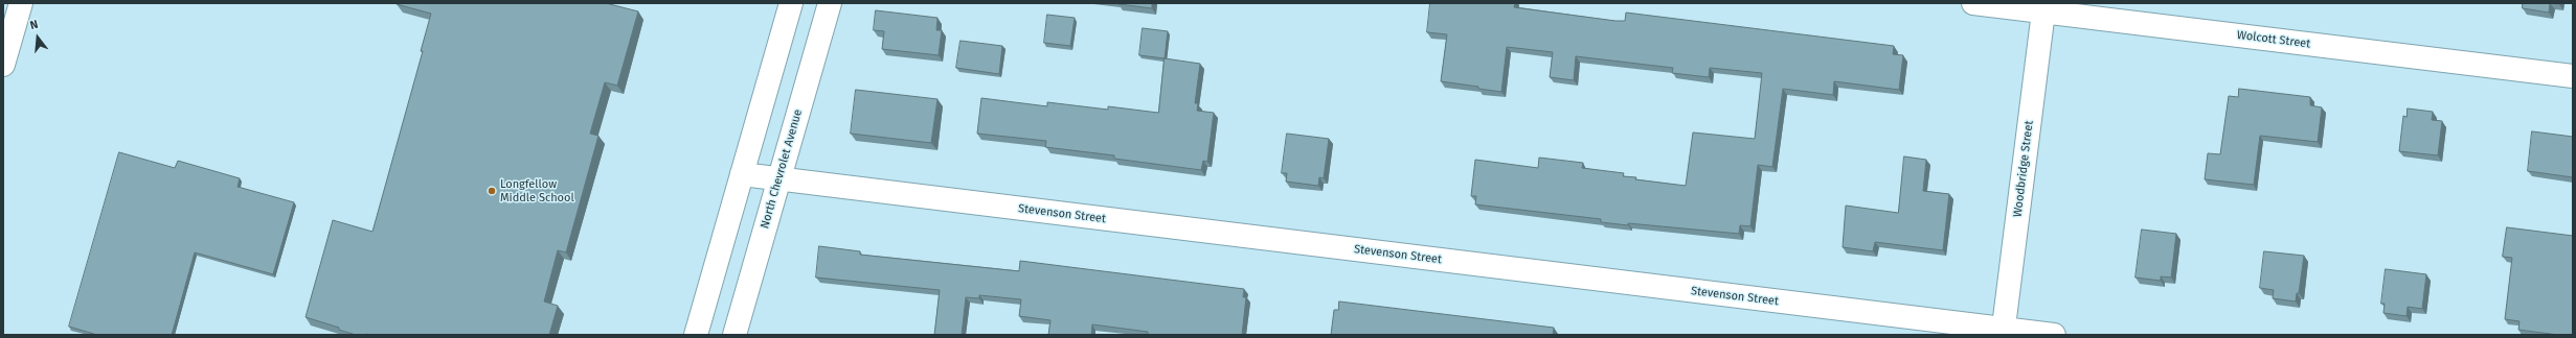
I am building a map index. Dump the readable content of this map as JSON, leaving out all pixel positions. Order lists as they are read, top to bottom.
{
  "streets": {
    "street": [
      "Wolcott Street",
      "North Chevrolet Avenue",
      "Woodbridge Street",
      "Stevenson Street"
    ]
  },
  "crossings": [
    ["Wolcott Street", "Woodbridge Street"],
    ["North Chevrolet Avenue", "Stevenson Street"],
    ["Woodbridge Street", "Stevenson Street"]
  ],
  "places": ["Longfellow Middle School"],
  "north": "top"
}
